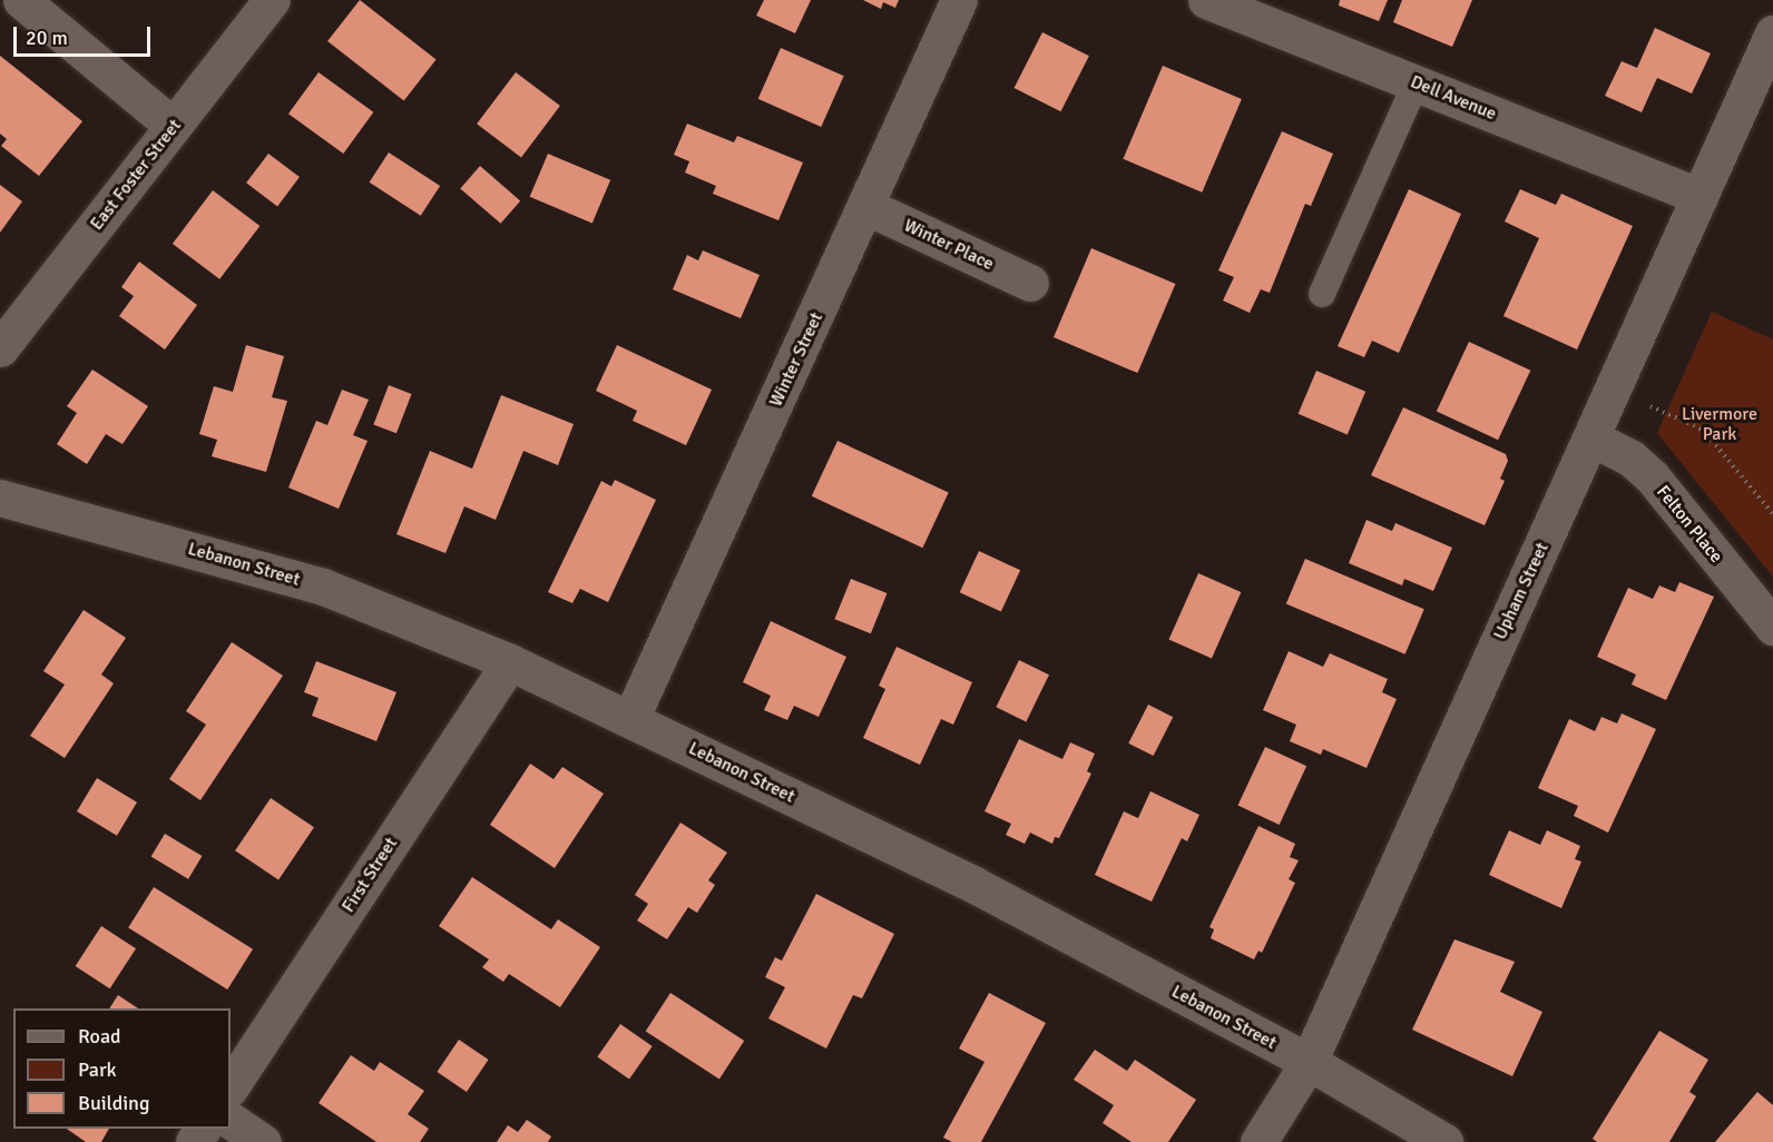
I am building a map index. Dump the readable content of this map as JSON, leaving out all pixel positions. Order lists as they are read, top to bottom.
{
  "streets": {
    "street": [
      "Dell Avenue",
      "East Foster Street",
      "Winter Place",
      "Winter Street",
      "Felton Place",
      "Lebanon Street",
      "Upham Street",
      "First Street"
    ]
  },
  "crossings": [
    ["Dell Avenue", "Upham Street"],
    ["Winter Place", "Winter Street"],
    ["Winter Street", "Lebanon Street"],
    ["Felton Place", "Upham Street"],
    ["Lebanon Street", "Upham Street"],
    ["Lebanon Street", "First Street"]
  ],
  "parks": ["Livermore Park"],
  "legend": ["Road", "Park", "Building"],
  "scale_bar": "20 m"
}
